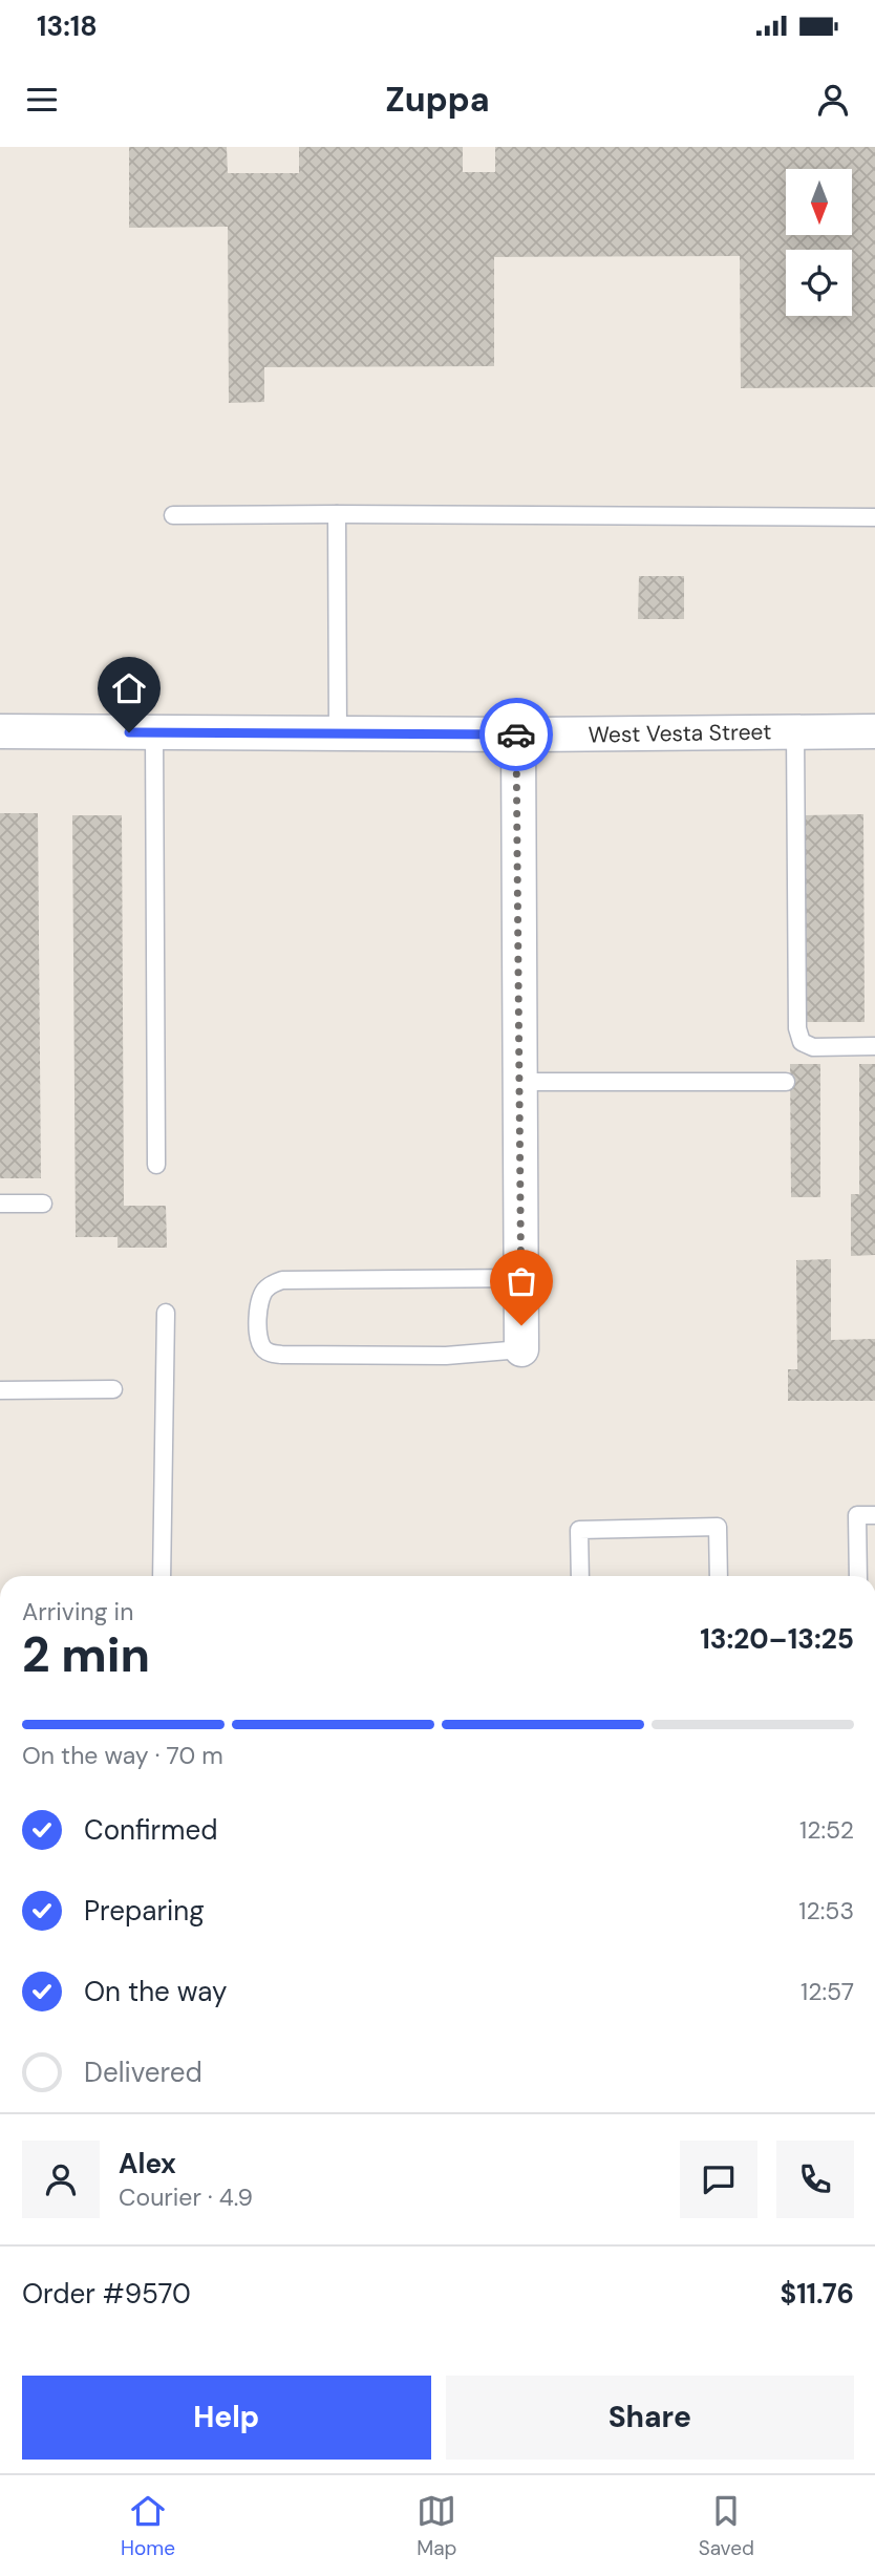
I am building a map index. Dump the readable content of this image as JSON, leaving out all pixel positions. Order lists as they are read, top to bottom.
{
  "streets": {
    "street": ["West Vesta Street"]
  },
  "north": "bottom",
  "page": {
    "status": "13:18",
    "header": "Zuppa",
    "heading": ["2 min", "Arriving in", "13:20–13:25"],
    "panel": [
      "Alex",
      "Courier · 4.9",
      "Order #9570",
      "$11.76"
    ],
    "bar": "On the way · 70 m",
    "list": [
      ["Confirmed", "12:52"],
      ["Preparing", "12:53"],
      ["On the way", "12:57"],
      "Delivered"
    ],
    "buttons": ["Help", "Share"],
    "tabs": ["Home", "Map", "Saved"]
  }
}
